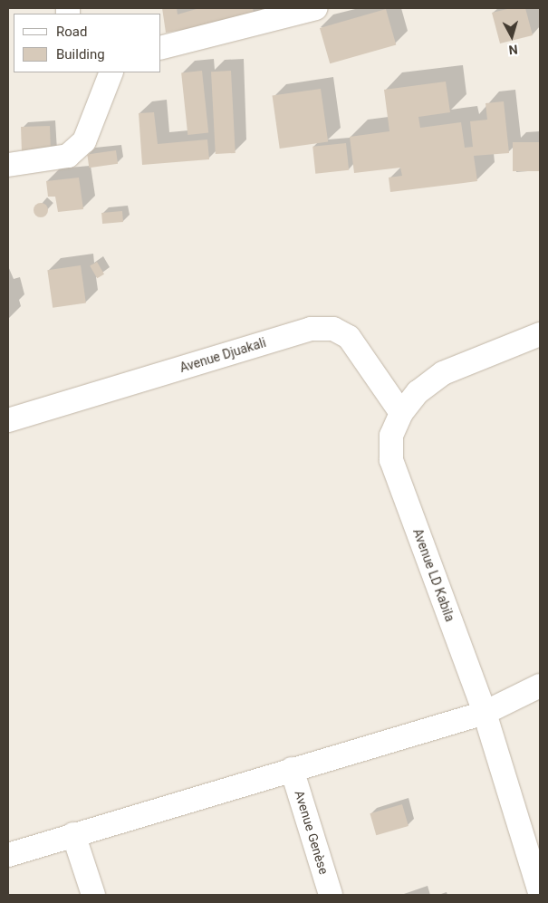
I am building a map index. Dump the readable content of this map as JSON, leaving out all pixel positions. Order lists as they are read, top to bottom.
{
  "streets": {
    "street": ["Avenue Djuakali", "Avenue LD Kabila", "Avenue Genèse"]
  },
  "crossings": [
    ["Avenue Djuakali", "Avenue LD Kabila"]
  ],
  "legend": ["Road", "Building"],
  "north": "bottom"
}
